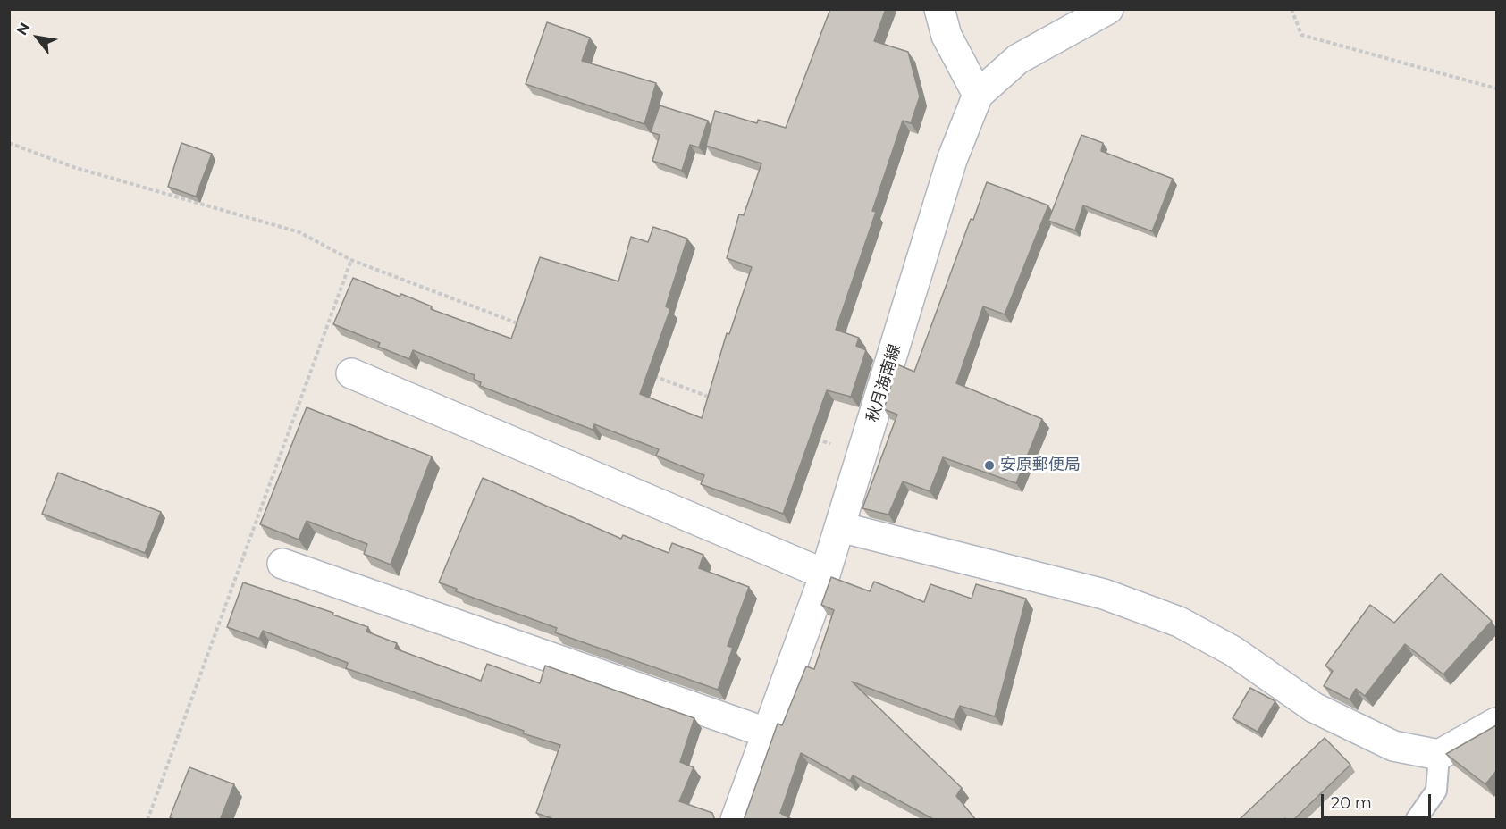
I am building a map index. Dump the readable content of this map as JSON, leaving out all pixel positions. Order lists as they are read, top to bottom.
{
  "streets": {
    "street": ["秋月海南線"]
  },
  "places": ["安原郵便局"],
  "scale_bar": "20 m",
  "north": "top left"
}
